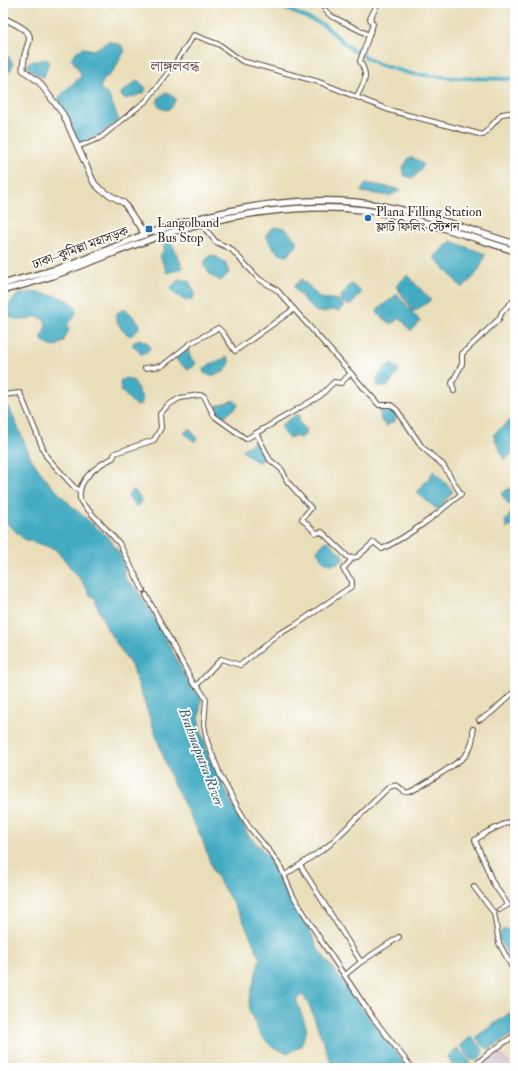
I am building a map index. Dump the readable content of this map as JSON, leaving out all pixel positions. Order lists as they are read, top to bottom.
{
  "streets": {
    "highway": ["ঢাকা–কুমিল্লা মহাসড়ক"]
  },
  "districts": ["লাঙ্গলবন্ধ"],
  "water": ["Brahmaputra River"],
  "places": {
    "other": ["Plana Filling Station ফ্লাট ফিলিং স্টেশন"],
    "transit": ["Langolband Bus Stop"]
  }
}
